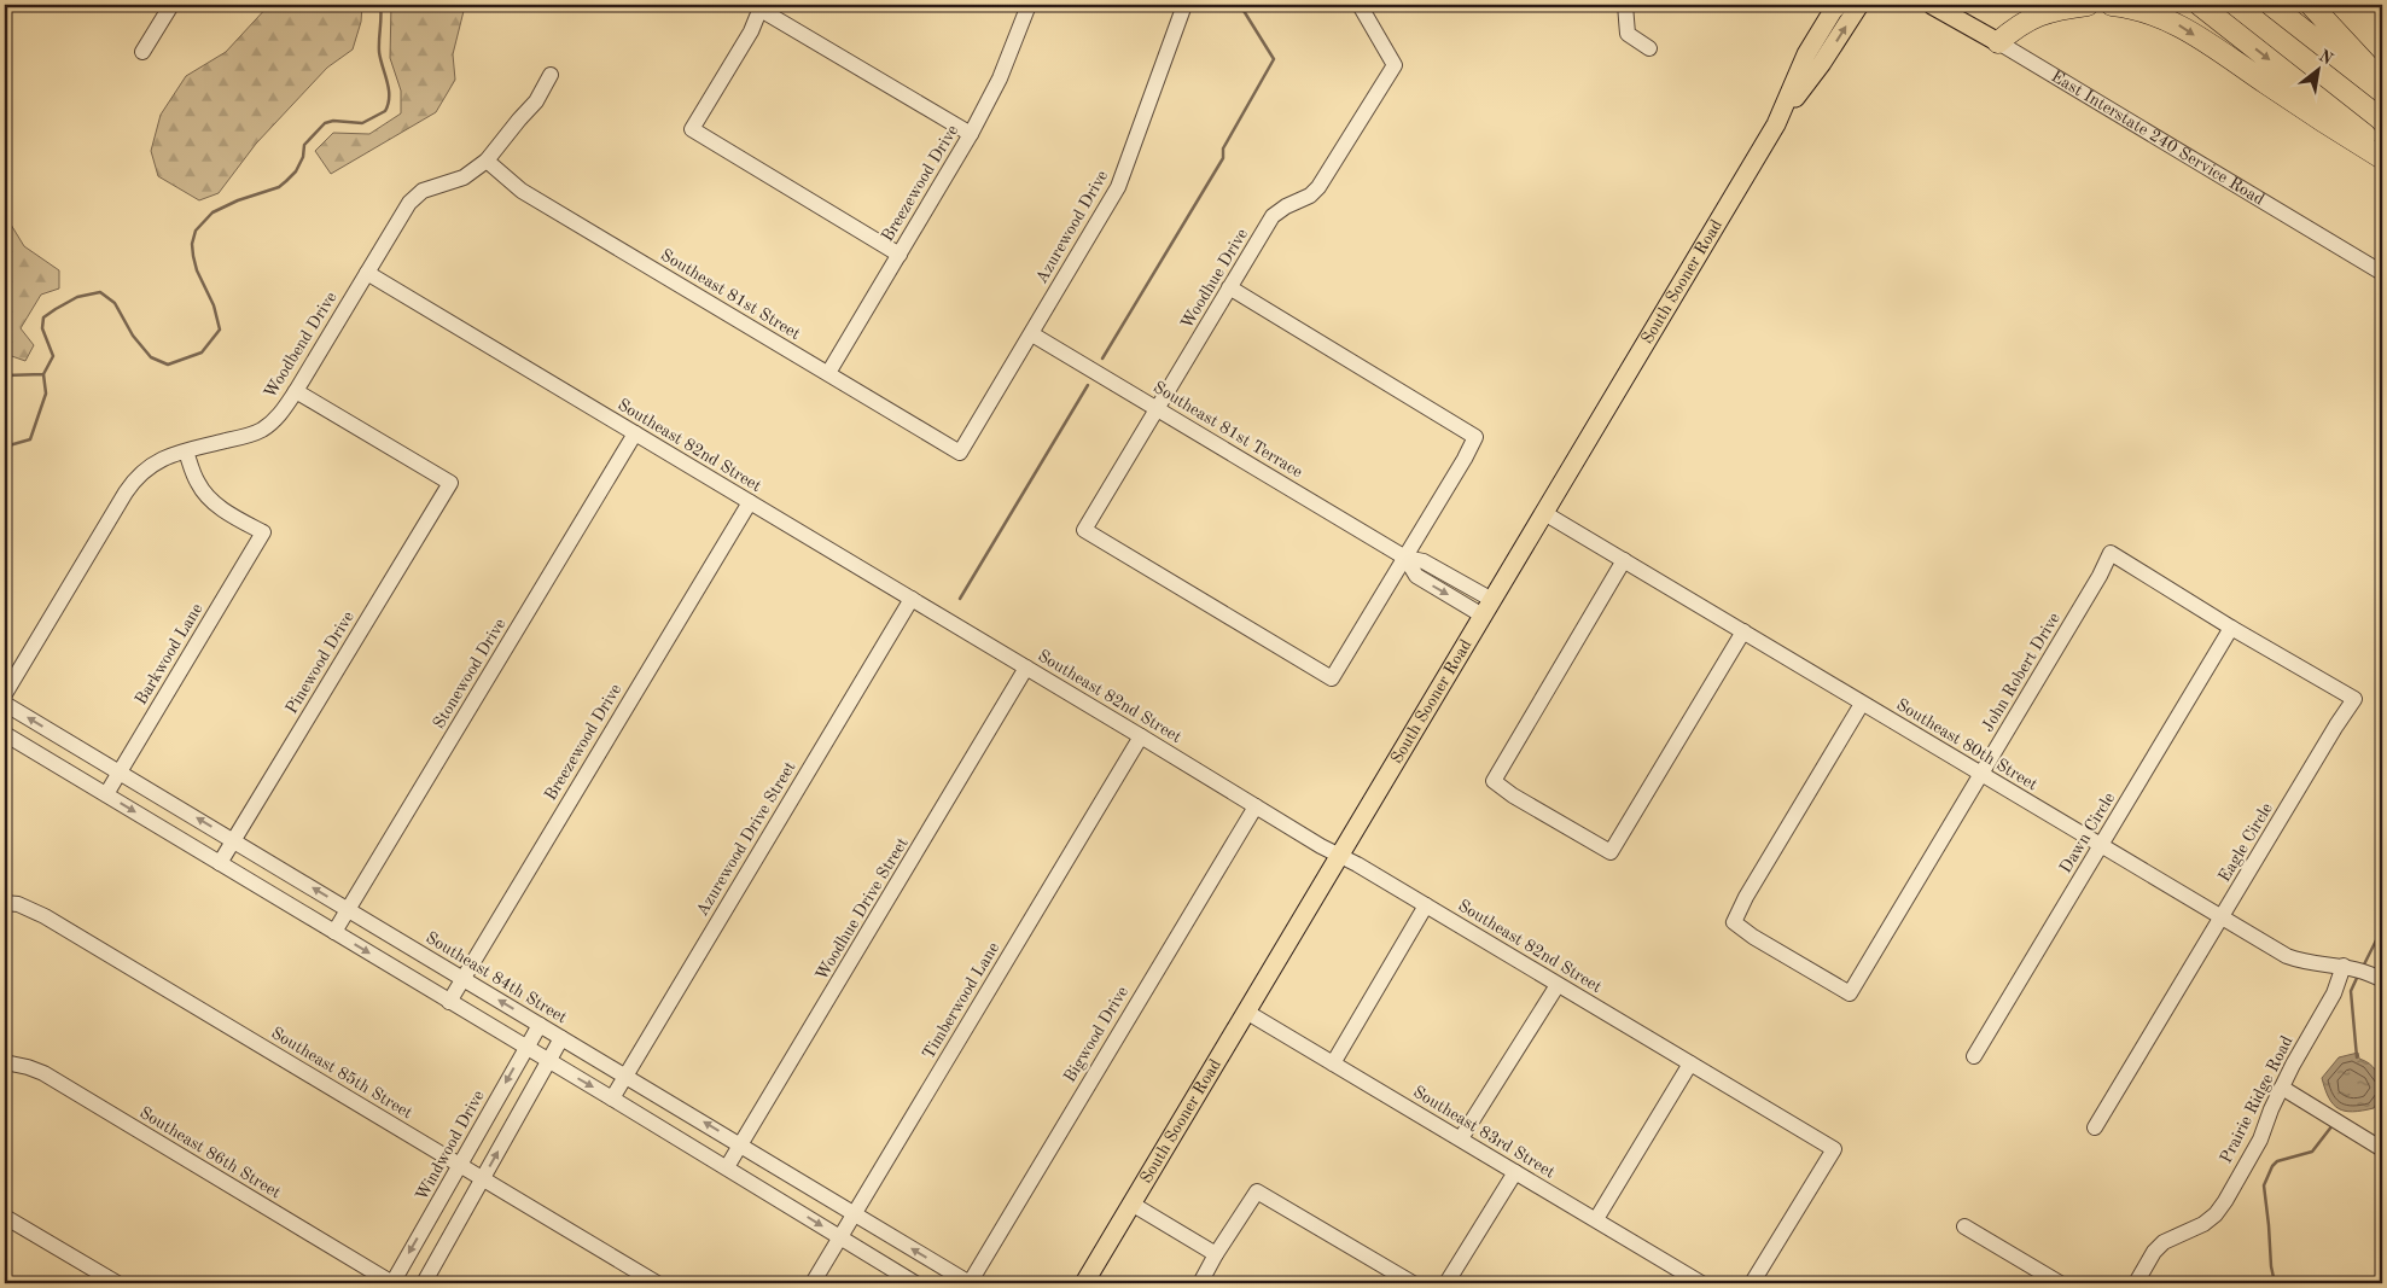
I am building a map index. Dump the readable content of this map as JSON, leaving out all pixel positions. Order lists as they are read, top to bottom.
{
  "streets": {
    "main road": ["East Interstate 240 Service Road", "South Sooner Road"],
    "street": [
      "Breezewood Drive",
      "Azurewood Drive",
      "Woodhue Drive",
      "Southeast 81st Street",
      "Woodbend Drive",
      "Southeast 81st Terrace",
      "Southeast 82nd Street",
      "Barkwood Lane",
      "Pinewood Drive",
      "John Robert Drive",
      "Stonewood Drive",
      "Southeast 80th Street",
      "Dawn Circle",
      "Azurewood Drive Street",
      "Eagle Circle",
      "Woodhue Drive Street",
      "Southeast 84th Street",
      "Timberwood Lane",
      "Bigwood Drive",
      "Southeast 85th Street",
      "Prairie Ridge Road",
      "Southeast 83rd Street",
      "Windwood Drive",
      "Southeast 86th Street"
    ]
  },
  "crossings": [
    ["Breezewood Drive", "Southeast 81st Street"],
    ["Breezewood Drive", "Southeast 82nd Street"],
    ["Breezewood Drive", "Southeast 84th Street"],
    ["Azurewood Drive", "Southeast 81st Street"],
    ["Azurewood Drive", "Southeast 81st Terrace"],
    ["Woodhue Drive", "Southeast 81st Terrace"],
    ["South Sooner Road", "Southeast 81st Terrace"],
    ["South Sooner Road", "Southeast 82nd Street"],
    ["South Sooner Road", "Southeast 80th Street"],
    ["South Sooner Road", "Southeast 83rd Street"],
    ["Southeast 81st Street", "Woodbend Drive"],
    ["Woodbend Drive", "Southeast 82nd Street"],
    ["Woodbend Drive", "Barkwood Lane"],
    ["Woodbend Drive", "Pinewood Drive"],
    ["Southeast 82nd Street", "Stonewood Drive"],
    ["Southeast 82nd Street", "Azurewood Drive Street"],
    ["Southeast 82nd Street", "Woodhue Drive Street"],
    ["Southeast 82nd Street", "Timberwood Lane"],
    ["Southeast 82nd Street", "Bigwood Drive"],
    ["Barkwood Lane", "Southeast 84th Street"],
    ["Pinewood Drive", "Southeast 84th Street"],
    ["John Robert Drive", "Southeast 80th Street"],
    ["John Robert Drive", "Dawn Circle"],
    ["John Robert Drive", "Eagle Circle"],
    ["Stonewood Drive", "Southeast 84th Street"],
    ["Southeast 80th Street", "Dawn Circle"],
    ["Southeast 80th Street", "Eagle Circle"],
    ["Southeast 80th Street", "Prairie Ridge Road"],
    ["Dawn Circle", "Eagle Circle"],
    ["Azurewood Drive Street", "Southeast 84th Street"],
    ["Woodhue Drive Street", "Southeast 84th Street"],
    ["Southeast 84th Street", "Timberwood Lane"],
    ["Southeast 84th Street", "Bigwood Drive"],
    ["Southeast 84th Street", "Windwood Drive"],
    ["Southeast 85th Street", "Windwood Drive"],
    ["Windwood Drive", "Southeast 86th Street"]
  ],
  "north": "top right"
}
